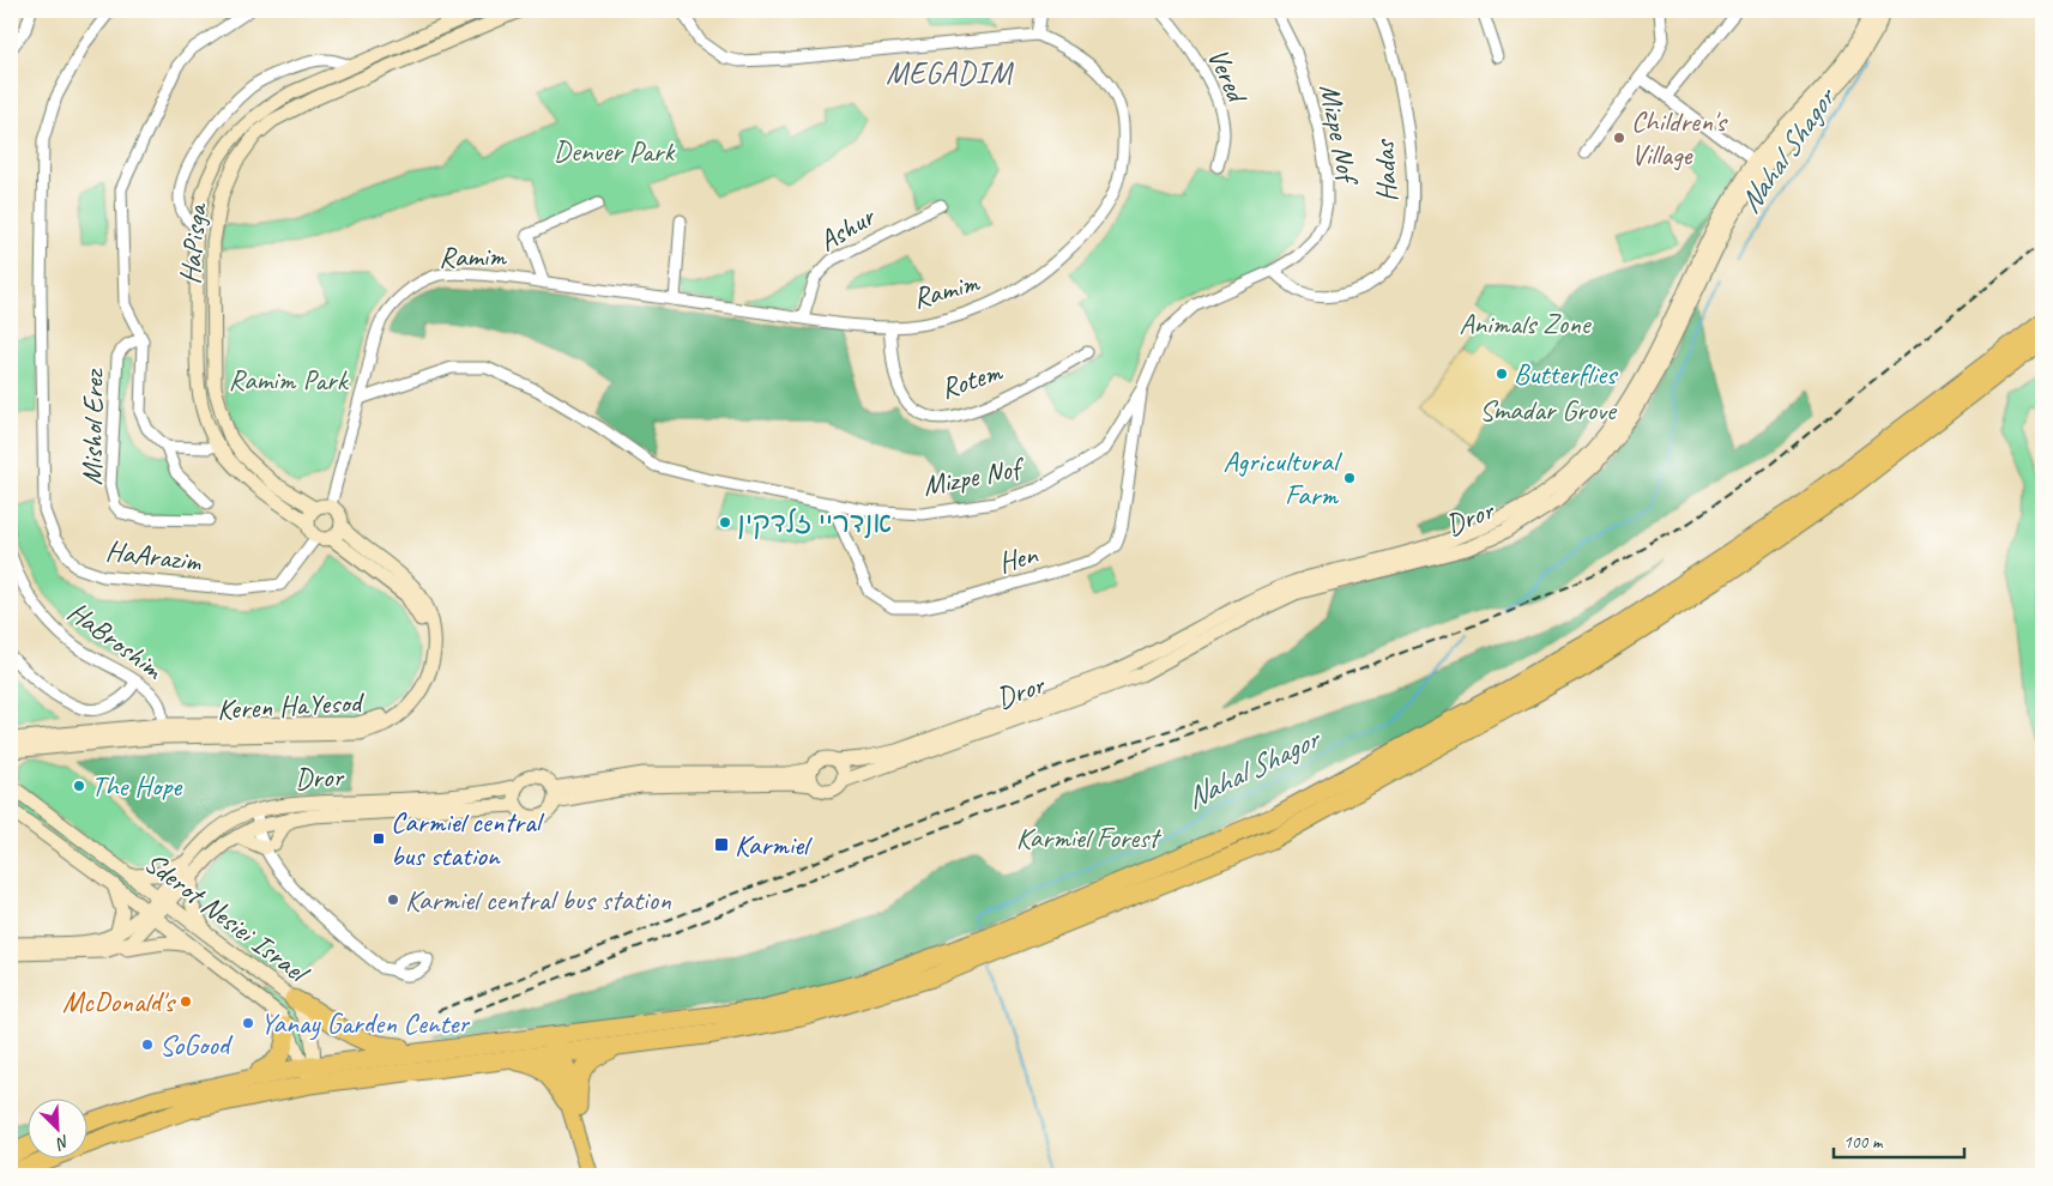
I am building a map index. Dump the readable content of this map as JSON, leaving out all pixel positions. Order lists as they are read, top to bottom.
{
  "streets": {
    "street": [
      "Vered",
      "Mizpe Nof",
      "Hadas",
      "Ashur",
      "HaPisga",
      "Ramim",
      "Rotem",
      "Mishol Erez",
      "Dror",
      "HaArazim",
      "Hen",
      "HaBroshim",
      "Keren HaYesod",
      "Sderot Nesiei Israel"
    ]
  },
  "crossings": [
    ["Mizpe Nof", "Hadas"],
    ["Mizpe Nof", "Ramim"],
    ["Mizpe Nof", "Hen"],
    ["Ashur", "Ramim"],
    ["HaPisga", "Ramim"],
    ["HaPisga", "HaArazim"],
    ["HaPisga", "Keren HaYesod"],
    ["Ramim", "Rotem"],
    ["Ramim", "HaArazim"],
    ["Ramim", "Keren HaYesod"],
    ["Dror", "Sderot Nesiei Israel"],
    ["HaArazim", "Keren HaYesod"],
    ["HaBroshim", "Keren HaYesod"]
  ],
  "districts": ["MEGADIM"],
  "water": ["Nahal Shagor"],
  "parks": [
    "Denver Park",
    "Animals Zone",
    "Ramim Park",
    "Smadar Grove",
    "Karmiel Forest"
  ],
  "places": {
    "other": [
      "Children's Village",
      "Butterflies",
      "Agricultural Farm",
      "אנדריי זלדקין",
      "The Hope",
      "Karmiel central bus station",
      "McDonald's",
      "Yanay Garden Center",
      "SoGood"
    ],
    "transit": ["Carmiel central bus station", "Karmiel"]
  },
  "scale_bar": "100 m",
  "north": "bottom right"
}
